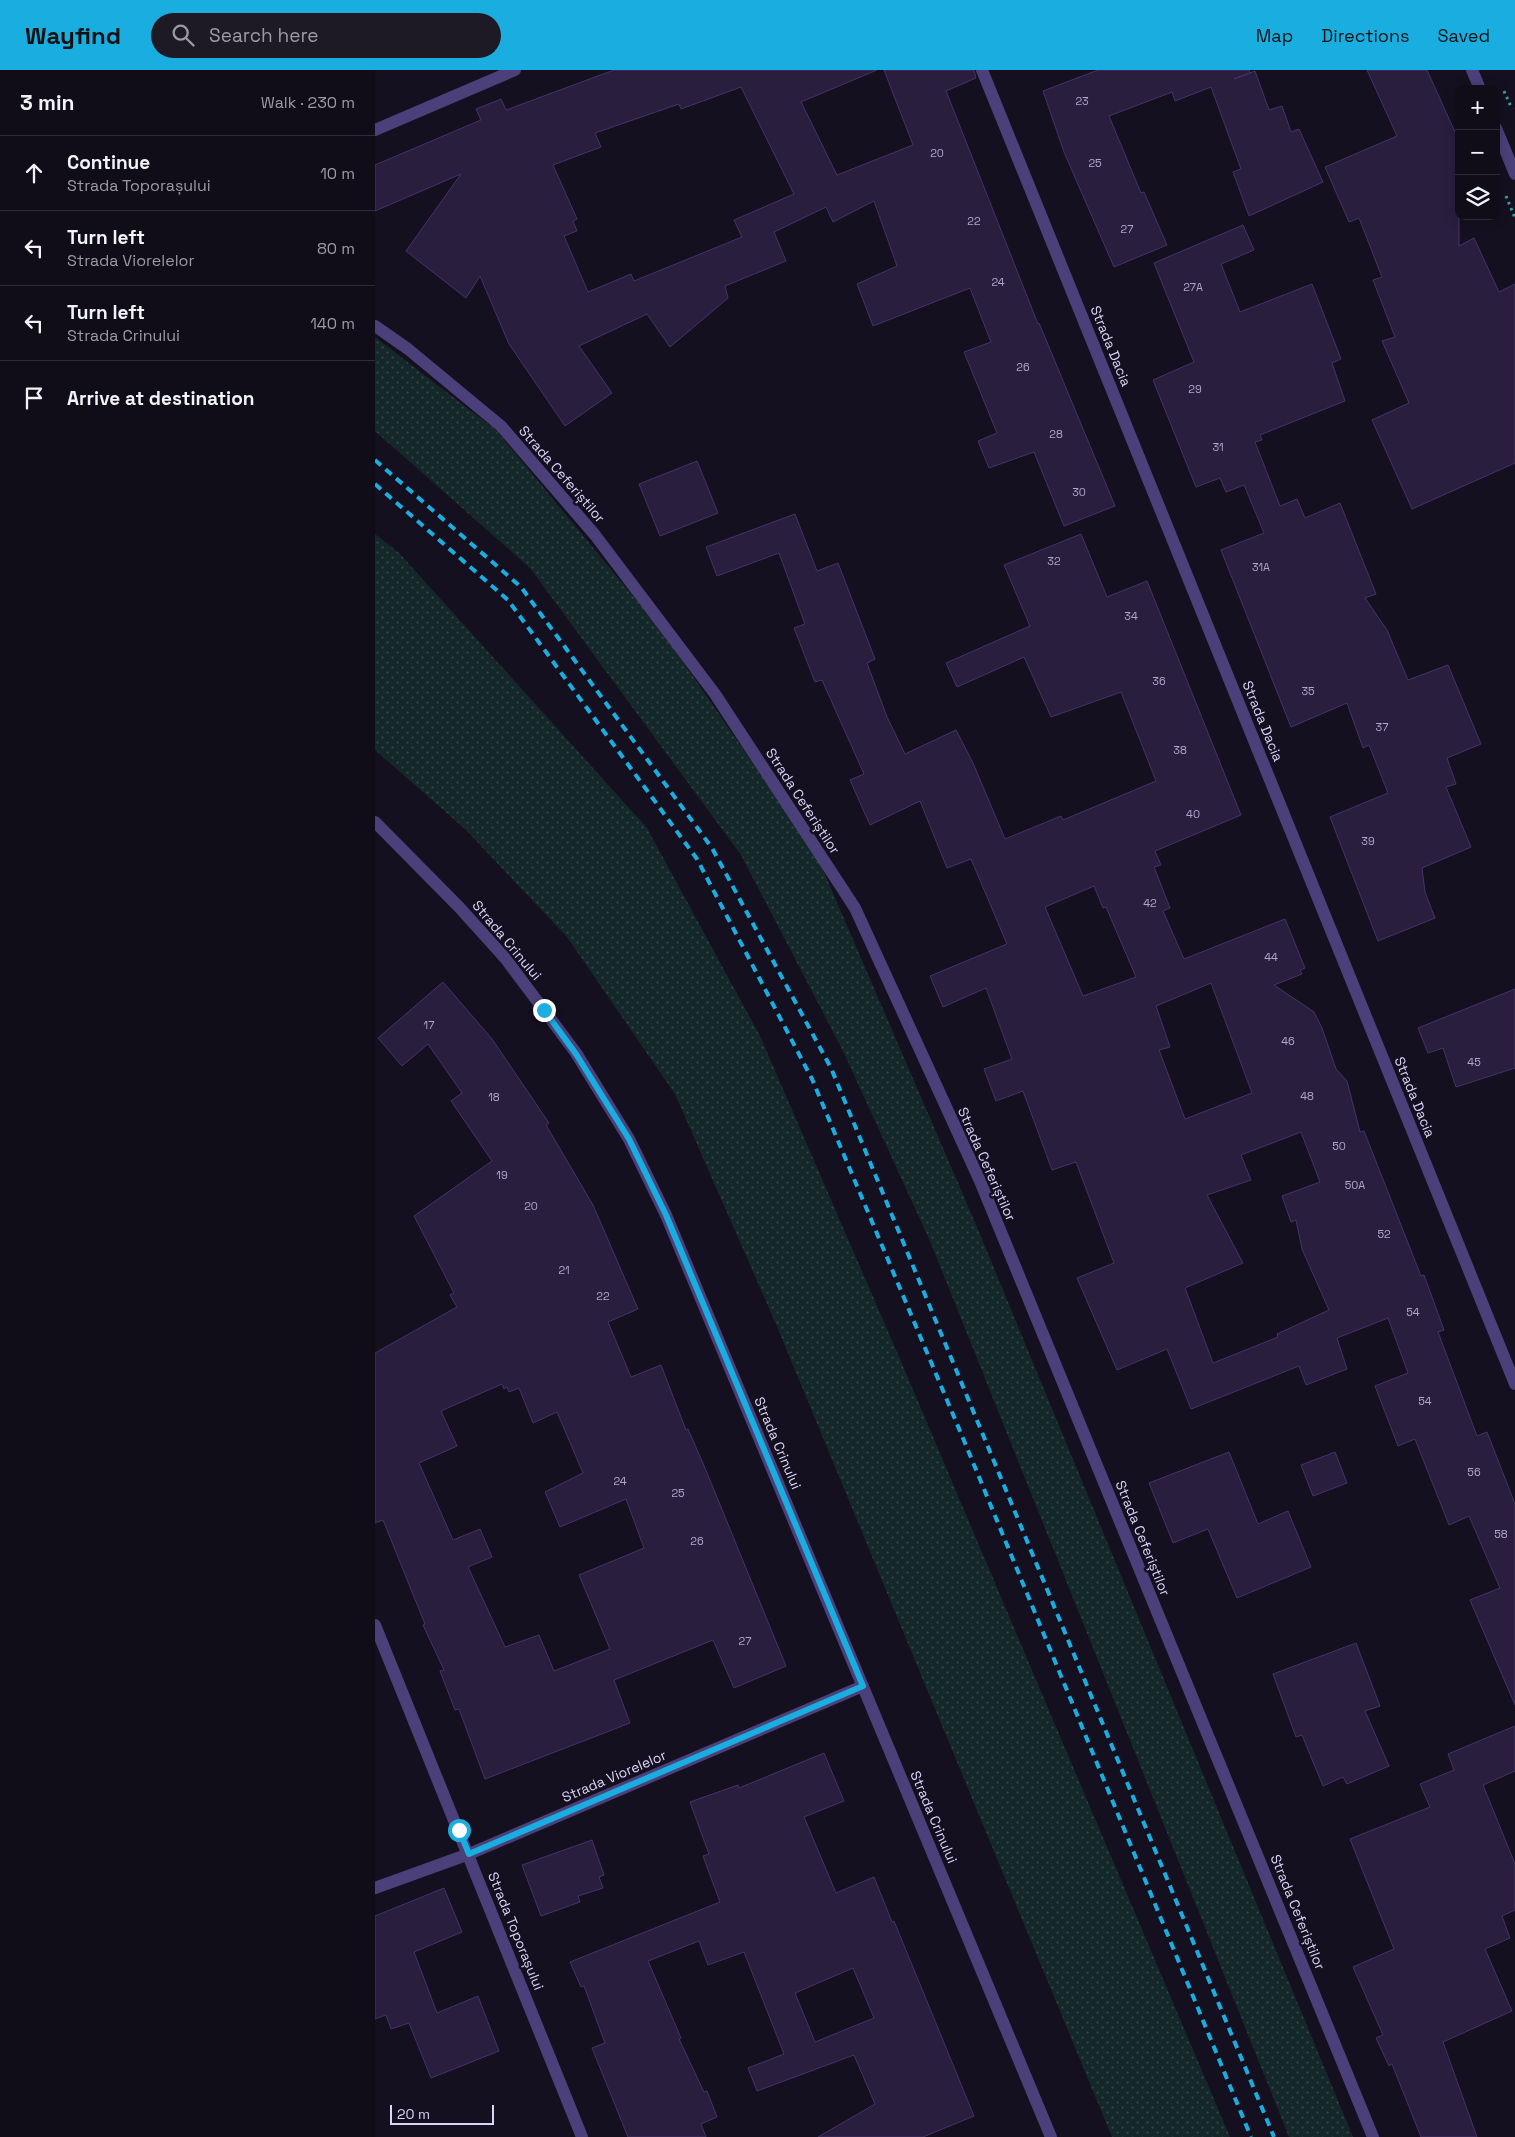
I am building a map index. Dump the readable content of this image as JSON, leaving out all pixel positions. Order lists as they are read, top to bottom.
{
  "streets": {
    "street": [
      "Strada Dacia",
      "Strada Ceferiștilor",
      "Strada Crinului",
      "Strada Viorelelor",
      "Strada Toporașului"
    ]
  },
  "crossings": [
    ["Strada Crinului", "Strada Viorelelor"],
    ["Strada Viorelelor", "Strada Toporașului"]
  ],
  "house_numbers": [
    "23",
    "20",
    "25",
    "22",
    "27",
    "24",
    "27A",
    "26",
    "29",
    "28",
    "31",
    "30",
    "32",
    "31A",
    "34",
    "36",
    "35",
    "37",
    "38",
    "40",
    "39",
    "42",
    "44",
    "17",
    "46",
    "45",
    "48",
    "18",
    "50",
    "19",
    "50A",
    "20",
    "52",
    "21",
    "22",
    "54",
    "54",
    "56",
    "24",
    "25",
    "58",
    "26",
    "27"
  ],
  "scale_bar": "20 m",
  "page": {
    "header": "Wayfind",
    "search": "Search here",
    "nav": ["Map", "Directions", "Saved"],
    "heading": ["3 min", "Walk · 230 m"],
    "map_buttons": ["+", "−"],
    "list": [
      ["Continue", "Strada Toporașului", "10 m"],
      ["Turn left", "Strada Viorelelor", "80 m"],
      ["Turn left", "Strada Crinului", "140 m"],
      "Arrive at destination"
    ],
    "scale": "20 m"
  }
}
